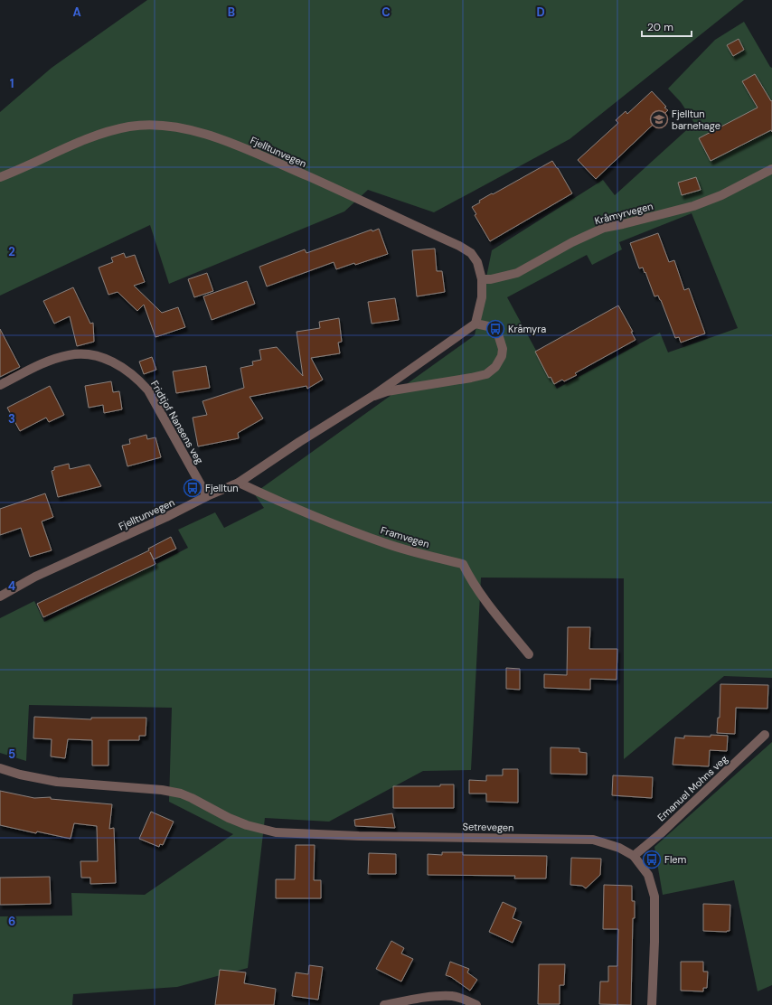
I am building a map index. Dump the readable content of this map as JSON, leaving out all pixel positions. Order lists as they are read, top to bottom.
{
  "streets": {
    "street": [
      "Fjelltunvegen",
      "Kråmyrvegen",
      "Fridtjof Nansens veg",
      "Framvegen",
      "Emanuel Mohns veg",
      "Setrevegen"
    ]
  },
  "crossings": [
    ["Fjelltunvegen", "Kråmyrvegen"],
    ["Fjelltunvegen", "Fridtjof Nansens veg"],
    ["Fjelltunvegen", "Framvegen"],
    ["Emanuel Mohns veg", "Setrevegen"]
  ],
  "places": {
    "school or university": ["Fjelltun barnehage"],
    "bus stop": ["Kråmyra", "Fjelltun", "Flem"]
  },
  "scale_bar": "20 m",
  "grid": {
    "columns": [
      "A",
      "B",
      "C",
      "D"
    ],
    "rows": [
      "1",
      "2",
      "3",
      "4",
      "5",
      "6"
    ]
  }
}
